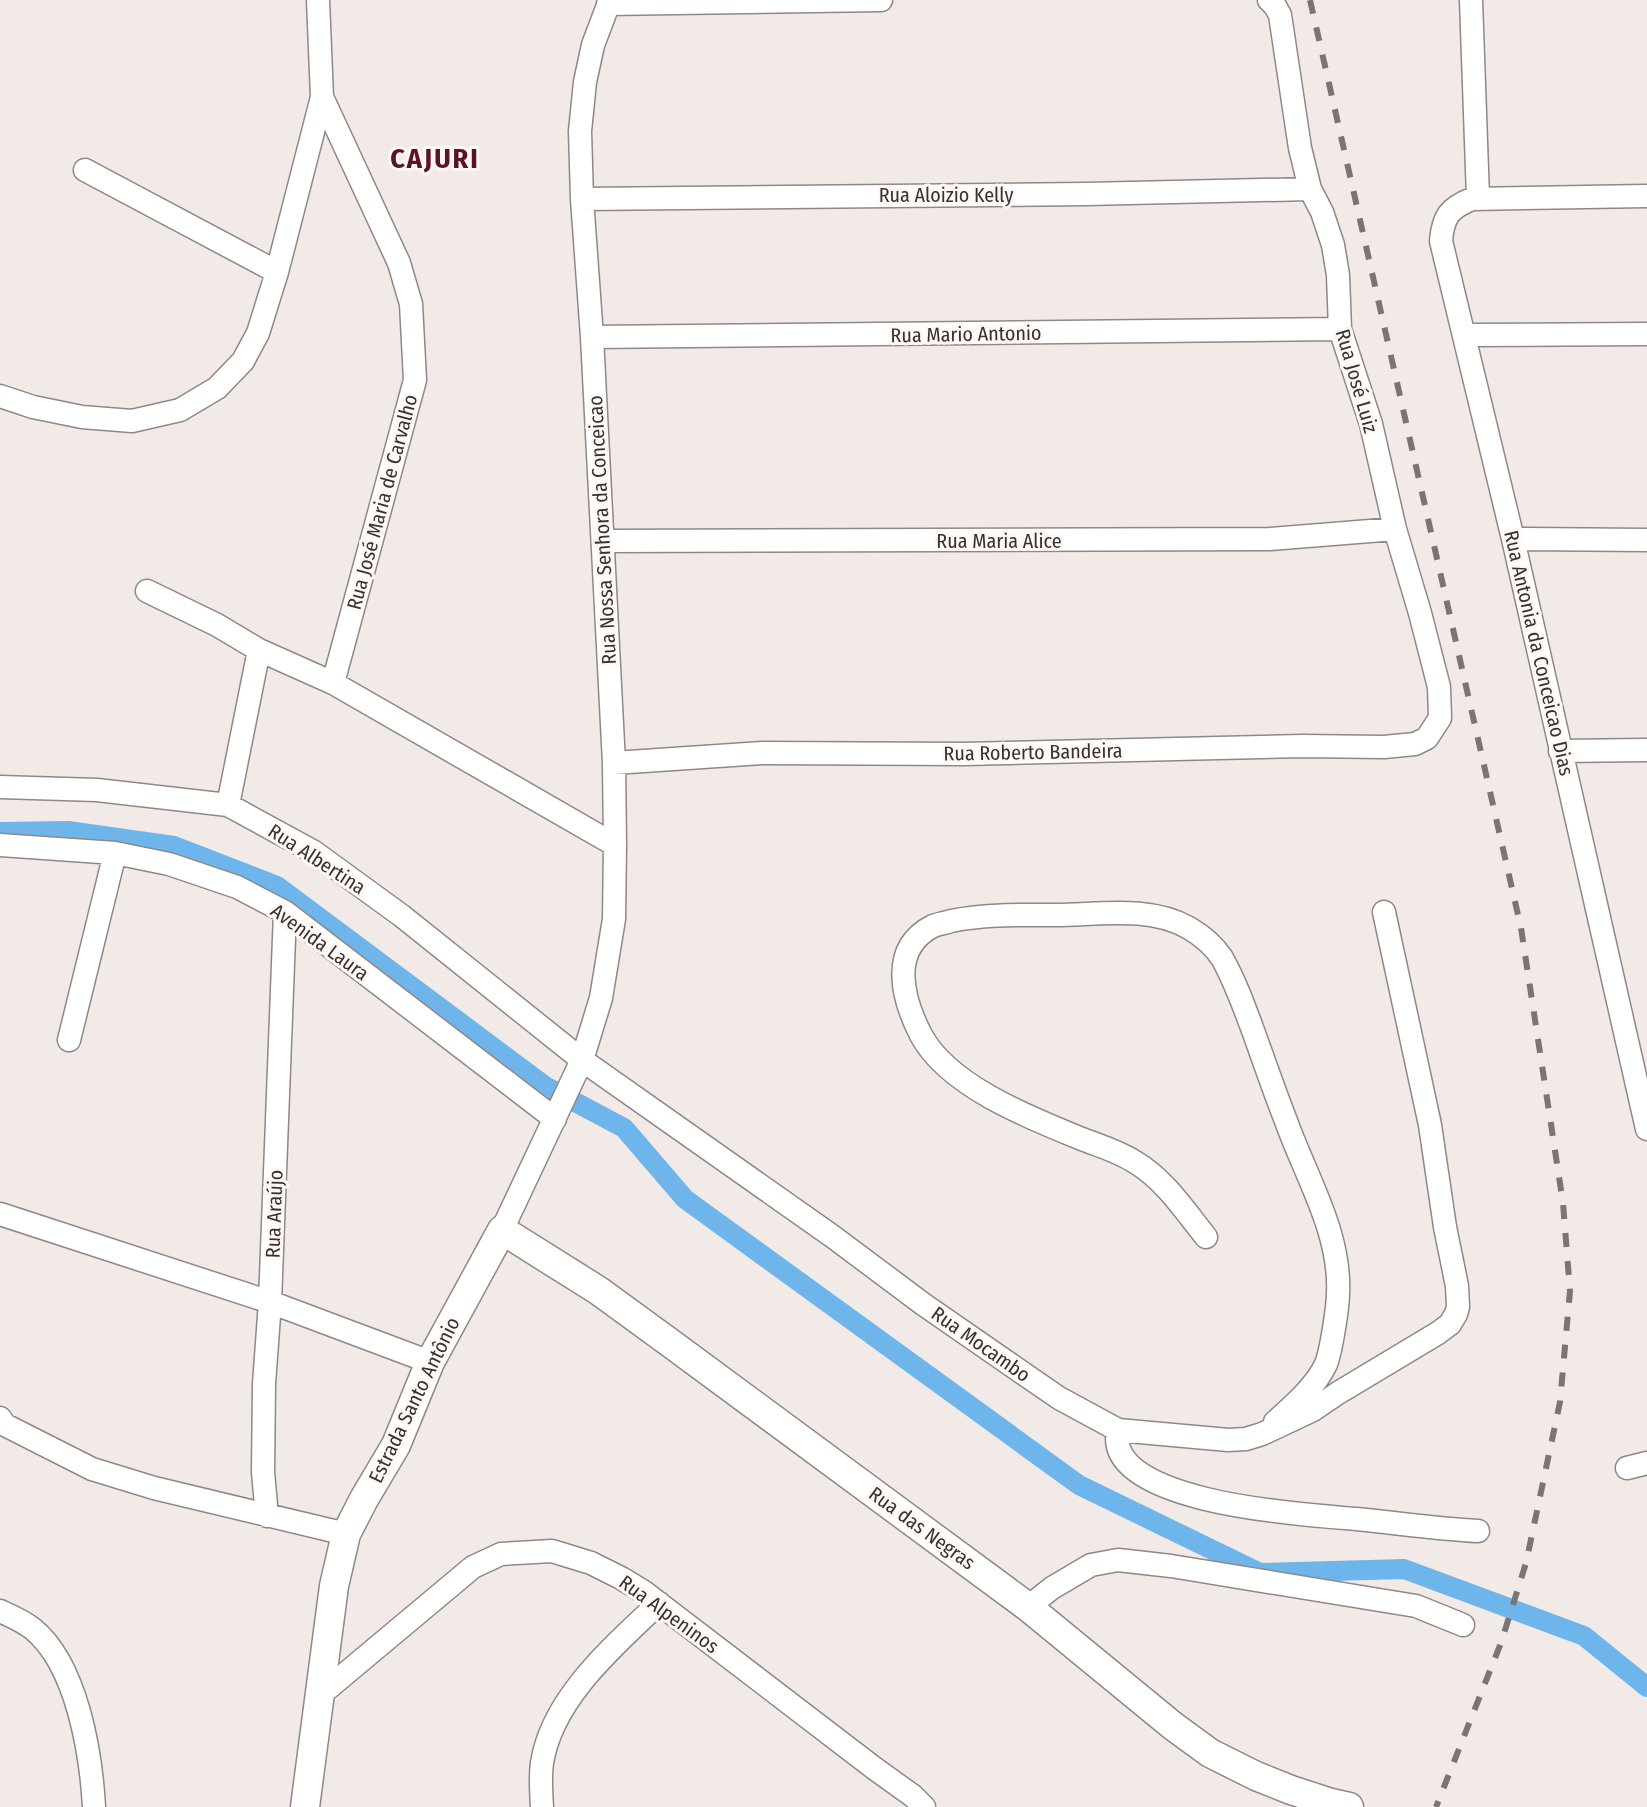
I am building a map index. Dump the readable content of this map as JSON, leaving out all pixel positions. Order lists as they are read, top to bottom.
{
  "streets": {
    "main road": ["Estrada Santo Antônio", "Rua das Negras"],
    "street": [
      "Rua Aloizio Kelly",
      "Rua Mario Antonio",
      "Rua José Luiz",
      "Rua José Maria de Carvalho",
      "Rua Nossa Senhora da Conceicao",
      "Rua Maria Alice",
      "Rua Antonia da Conceicao Dias",
      "Rua Roberto Bandeira",
      "Rua Albertina",
      "Avenida Laura",
      "Rua Araújo",
      "Rua Mocambo",
      "Rua Alpeninos"
    ]
  },
  "crossings": [
    ["Rua Aloizio Kelly", "Rua José Luiz"],
    ["Rua Aloizio Kelly", "Rua Nossa Senhora da Conceicao"],
    ["Rua Mario Antonio", "Rua José Luiz"],
    ["Rua Mario Antonio", "Rua Nossa Senhora da Conceicao"],
    ["Rua José Luiz", "Rua Maria Alice"],
    ["Rua José Luiz", "Rua Roberto Bandeira"],
    ["Rua Nossa Senhora da Conceicao", "Rua Maria Alice"],
    ["Rua Nossa Senhora da Conceicao", "Rua Roberto Bandeira"],
    ["Rua Nossa Senhora da Conceicao", "Rua Albertina"],
    ["Rua Nossa Senhora da Conceicao", "Rua Mocambo"],
    ["Rua Nossa Senhora da Conceicao", "Estrada Santo Antônio"],
    ["Rua Albertina", "Rua Mocambo"],
    ["Rua Albertina", "Estrada Santo Antônio"],
    ["Avenida Laura", "Rua Araújo"],
    ["Avenida Laura", "Estrada Santo Antônio"],
    ["Rua Mocambo", "Estrada Santo Antônio"],
    ["Estrada Santo Antônio", "Rua das Negras"],
    ["Estrada Santo Antônio", "Rua Alpeninos"]
  ],
  "districts": ["CAJURI"]
}
